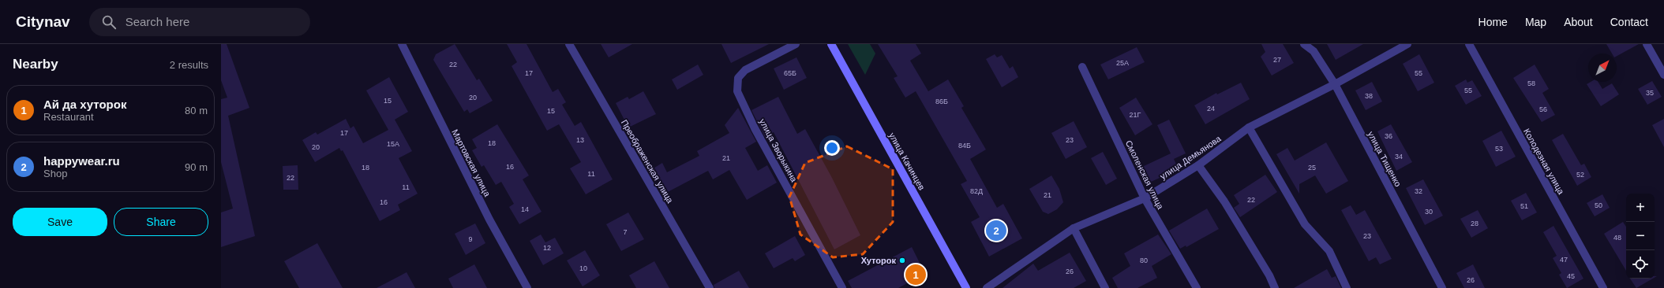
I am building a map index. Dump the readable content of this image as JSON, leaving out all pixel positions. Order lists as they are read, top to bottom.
{
  "streets": {
    "main road": ["улица Качинцев"],
    "street": [
      "улица Зворыкина",
      "улица Демьянова",
      "улица Тищенко",
      "Преображенская улица",
      "Колодезная улица",
      "Мартовская улица",
      "Смоленская улица"
    ]
  },
  "crossings": [
    ["улица Демьянова", "улица Тищенко"],
    ["улица Демьянова", "Смоленская улица"]
  ],
  "places": ["Хуторок"],
  "house_numbers": [
    "27",
    "25А",
    "22",
    "17",
    "65Б",
    "55",
    "58",
    "55",
    "35",
    "38",
    "20",
    "15",
    "86Б",
    "24",
    "56",
    "15",
    "21Г",
    "17",
    "36",
    "13",
    "23",
    "18",
    "15А",
    "84Б",
    "20",
    "53",
    "34",
    "21",
    "16",
    "18",
    "25",
    "11",
    "52",
    "22",
    "11",
    "82Д",
    "32",
    "21",
    "22",
    "16",
    "50",
    "51",
    "14",
    "30",
    "28",
    "7",
    "23",
    "48",
    "9",
    "12",
    "47",
    "80",
    "10",
    "26",
    "45",
    "26"
  ],
  "north": "top right",
  "page": {
    "header": "Citynav",
    "search": "Search here",
    "nav": [
      "Home",
      "Map",
      "About",
      "Contact"
    ],
    "heading": ["Nearby", "2 results"],
    "list": [
      {
        "mark": "1",
        "name": "Ай да хуторок",
        "note": "Restaurant",
        "value": "80 m"
      },
      {
        "mark": "2",
        "name": "happywear.ru",
        "note": "Shop",
        "value": "90 m"
      }
    ],
    "map_buttons": ["+", "−"],
    "buttons": ["Save", "Share"],
    "pins": ["2", "1"]
  }
}
